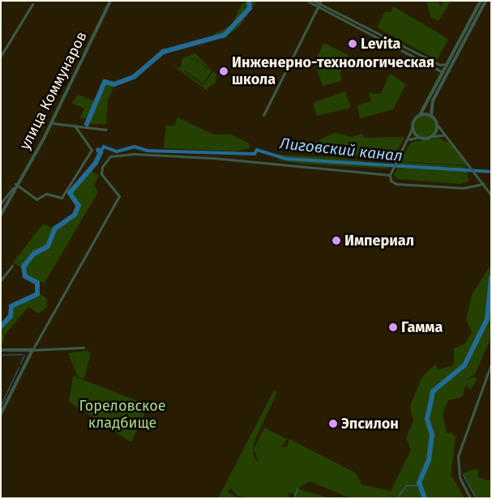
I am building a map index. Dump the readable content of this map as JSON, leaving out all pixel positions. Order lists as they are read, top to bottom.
{
  "streets": {
    "street": ["улица Коммунаров"]
  },
  "water": ["Лиговский канал"],
  "parks": ["Гореловское кладбище"],
  "places": [
    "Levita",
    "Инженерно-технологическая школа",
    "Империал",
    "Гамма",
    "Эпсилон"
  ]
}
